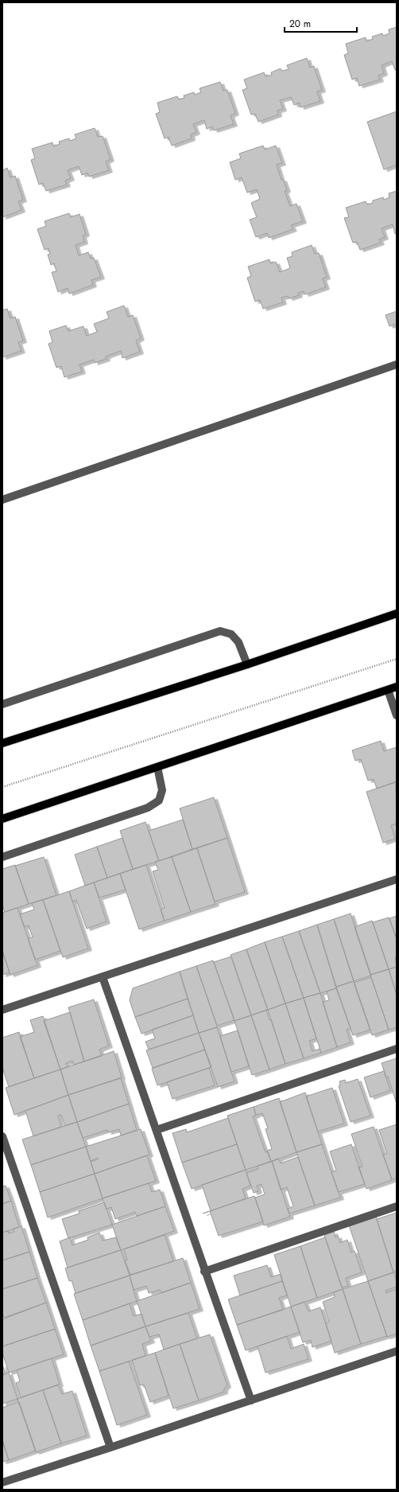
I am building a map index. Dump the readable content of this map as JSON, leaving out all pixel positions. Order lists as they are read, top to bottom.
{
  "scale_bar": "20 m"
}
